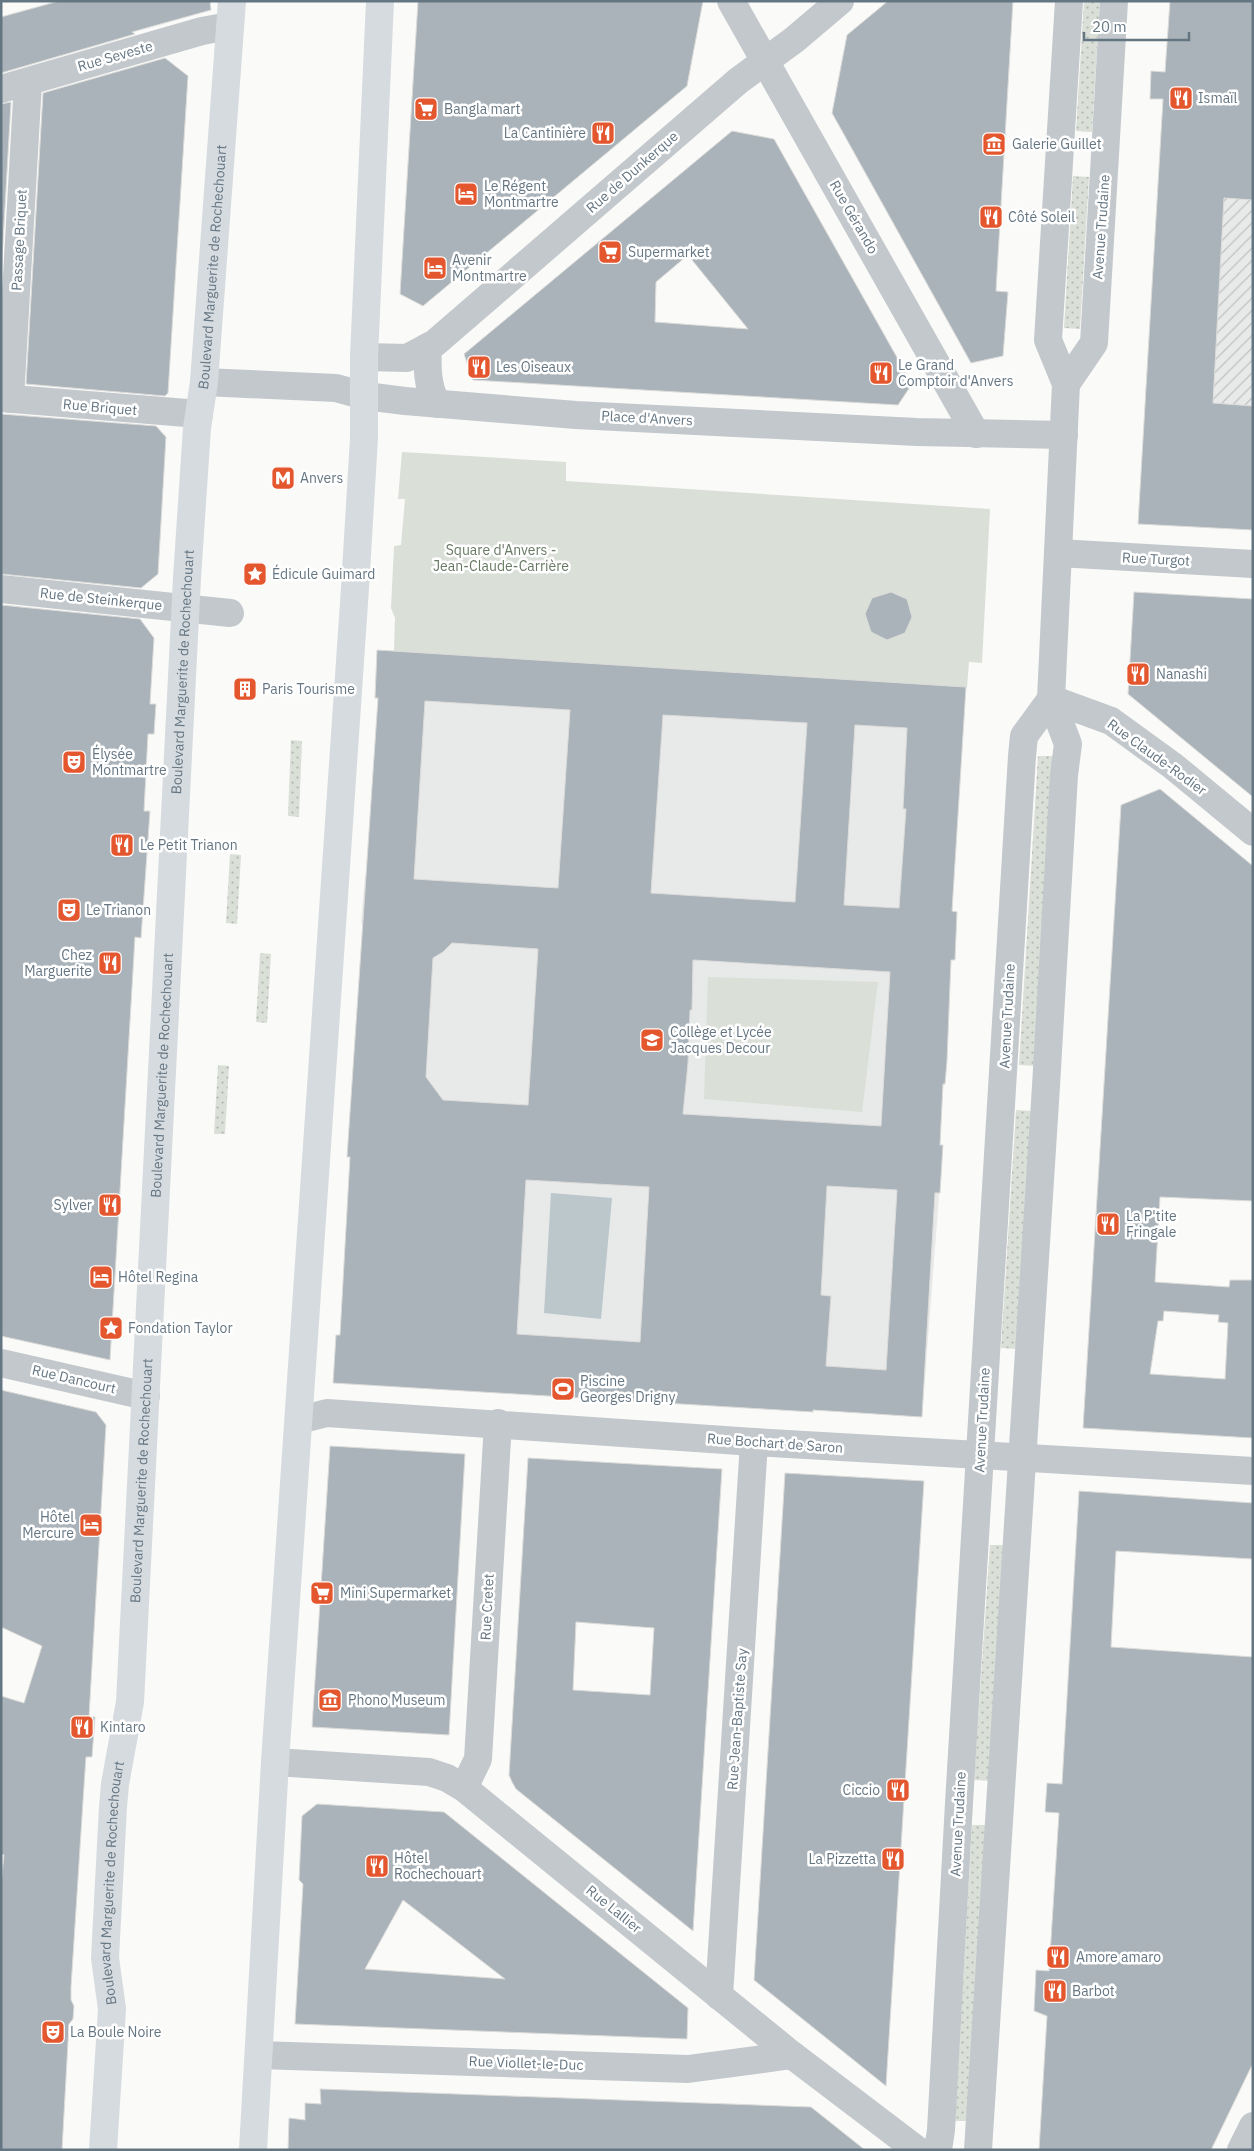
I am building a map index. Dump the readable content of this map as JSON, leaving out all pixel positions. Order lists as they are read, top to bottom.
{
  "streets": {
    "main road": ["Boulevard Marguerite de Rochechouart"],
    "street": [
      "Rue Seveste",
      "Rue de Dunkerque",
      "Rue Gérando",
      "Avenue Trudaine",
      "Passage Briquet",
      "Rue Briquet",
      "Place d'Anvers",
      "Rue Turgot",
      "Rue de Steinkerque",
      "Rue Claude-Rodier",
      "Rue Dancourt",
      "Rue Bochart de Saron",
      "Rue Cretet",
      "Rue Jean-Baptiste Say",
      "Rue Lallier",
      "Rue Viollet-le-Duc"
    ]
  },
  "crossings": [
    ["Rue Seveste", "Passage Briquet"],
    ["Rue Seveste", "Boulevard Marguerite de Rochechouart"],
    ["Rue de Dunkerque", "Rue Gérando"],
    ["Rue Gérando", "Place d'Anvers"],
    ["Avenue Trudaine", "Rue Claude-Rodier"],
    ["Avenue Trudaine", "Rue Bochart de Saron"],
    ["Passage Briquet", "Rue Briquet"],
    ["Boulevard Marguerite de Rochechouart", "Rue Briquet"],
    ["Boulevard Marguerite de Rochechouart", "Place d'Anvers"],
    ["Boulevard Marguerite de Rochechouart", "Rue de Steinkerque"],
    ["Boulevard Marguerite de Rochechouart", "Rue Dancourt"],
    ["Rue Bochart de Saron", "Rue Cretet"],
    ["Rue Bochart de Saron", "Rue Jean-Baptiste Say"],
    ["Rue Cretet", "Rue Lallier"],
    ["Rue Jean-Baptiste Say", "Rue Lallier"],
    ["Rue Lallier", "Rue Viollet-le-Duc"]
  ],
  "parks": ["Square d'Anvers - Jean-Claude-Carrière"],
  "places": {
    "restaurant": [
      "Ismaïl",
      "La Cantinière",
      "Côté Soleil",
      "Les Oiseaux",
      "Le Grand Comptoir d'Anvers",
      "Nanashi",
      "Le Petit Trianon",
      "Chez Marguerite",
      "Sylver",
      "La P'tite Fringale",
      "Kintaro",
      "Ciccio",
      "La Pizzetta",
      "Hôtel Rochechouart",
      "Amore amaro",
      "Barbot"
    ],
    "supermarket": ["Bangla mart", "Supermarket", "Mini Supermarket"],
    "museum": ["Galerie Guillet", "Phono Museum"],
    "hotel": [
      "Le Régent Montmartre",
      "Avenir Montmartre",
      "Hôtel Regina",
      "Hôtel Mercure"
    ],
    "metro station": ["Anvers"],
    "place": ["Édicule Guimard", "Fondation Taylor"],
    "building": ["Paris Tourisme"],
    "theatre": ["Élysée Montmartre", "Le Trianon", "La Boule Noire"],
    "school or university": ["Collège et Lycée Jacques Decour"],
    "sports": ["Piscine Georges Drigny"]
  },
  "scale_bar": "20 m"
}
